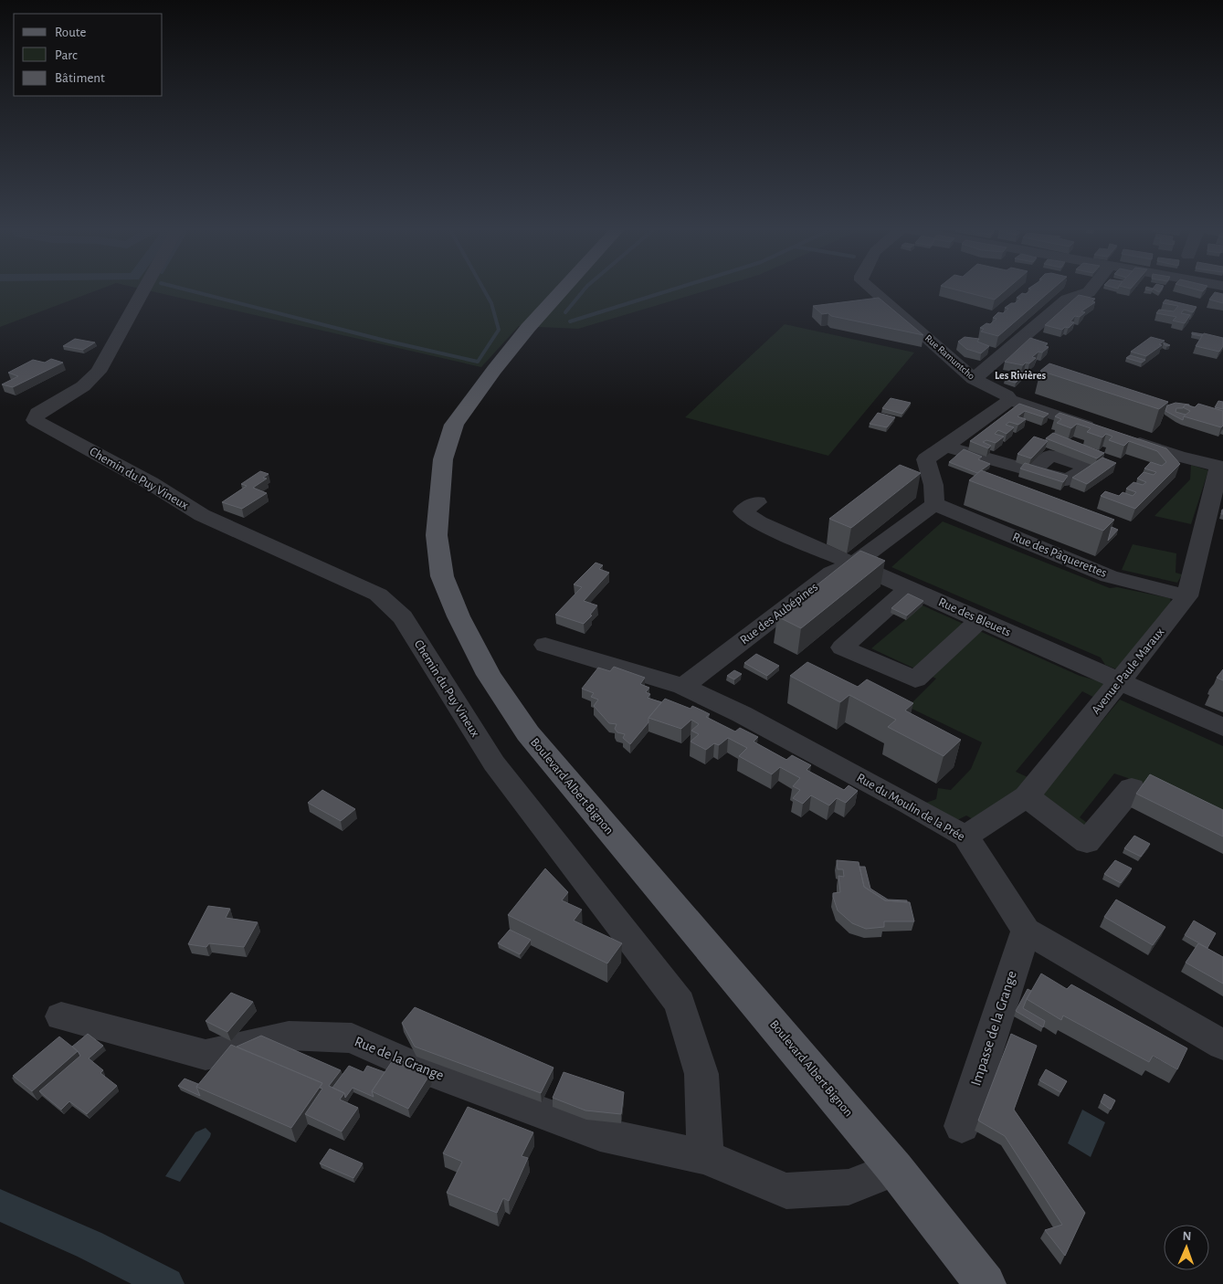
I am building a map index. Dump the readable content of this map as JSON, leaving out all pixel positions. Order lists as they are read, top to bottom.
{
  "streets": {
    "main road": ["Boulevard Albert Bignon"],
    "street": [
      "Rue Ramuntcho",
      "Chemin du Puy Vineux",
      "Rue des Pâquerettes",
      "Rue des Aubépines",
      "Rue des Bleuets",
      "Avenue Paule Maraux",
      "Rue du Moulin de la Prée",
      "Impasse de la Grange",
      "Rue de la Grange"
    ]
  },
  "crossings": [
    ["Chemin du Puy Vineux", "Rue de la Grange"],
    ["Rue des Pâquerettes", "Rue des Aubépines"],
    ["Rue des Pâquerettes", "Avenue Paule Maraux"],
    ["Rue des Aubépines", "Rue des Bleuets"],
    ["Rue des Aubépines", "Rue du Moulin de la Prée"],
    ["Rue des Bleuets", "Avenue Paule Maraux"],
    ["Avenue Paule Maraux", "Rue du Moulin de la Prée"],
    ["Rue du Moulin de la Prée", "Impasse de la Grange"]
  ],
  "districts": ["Les Rivières"],
  "legend": ["Route", "Parc", "Bâtiment"],
  "north": "top"
}
